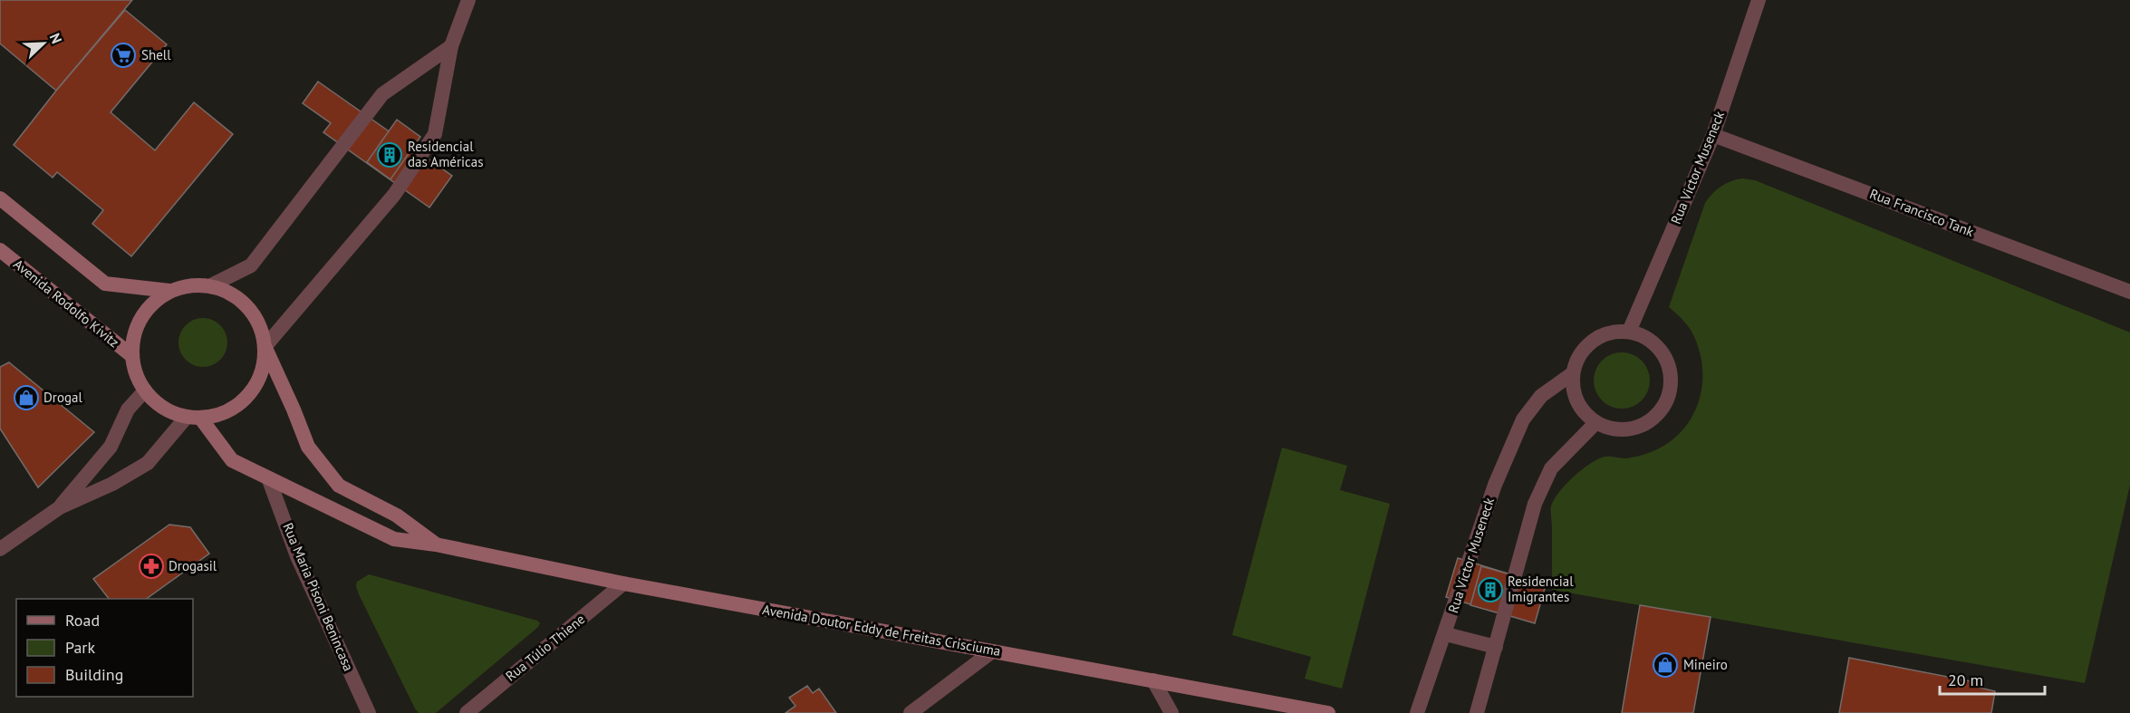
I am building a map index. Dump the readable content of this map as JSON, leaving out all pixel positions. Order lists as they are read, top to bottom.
{
  "streets": {
    "main road": ["Avenida Rodolfo Kivitz", "Avenida Doutor Eddy de Freitas Crisciuma"],
    "street": [
      "Rua Victor Museneck",
      "Rua Francisco Tank",
      "Rua Maria Pisoni Benincasa",
      "Rua Túlio Thiene"
    ]
  },
  "crossings": [
    ["Rua Victor Museneck", "Rua Francisco Tank"],
    ["Avenida Rodolfo Kivitz", "Avenida Doutor Eddy de Freitas Crisciuma"],
    ["Rua Maria Pisoni Benincasa", "Avenida Doutor Eddy de Freitas Crisciuma"],
    ["Avenida Doutor Eddy de Freitas Crisciuma", "Rua Túlio Thiene"]
  ],
  "places": {
    "supermarket": ["Shell"],
    "building": ["Residencial das Américas", "Residencial Imigrantes"],
    "shop": ["Drogal", "Mineiro"],
    "pharmacy": ["Drogasil"]
  },
  "legend": ["Road", "Park", "Building"],
  "scale_bar": "20 m",
  "north": "top right"
}
